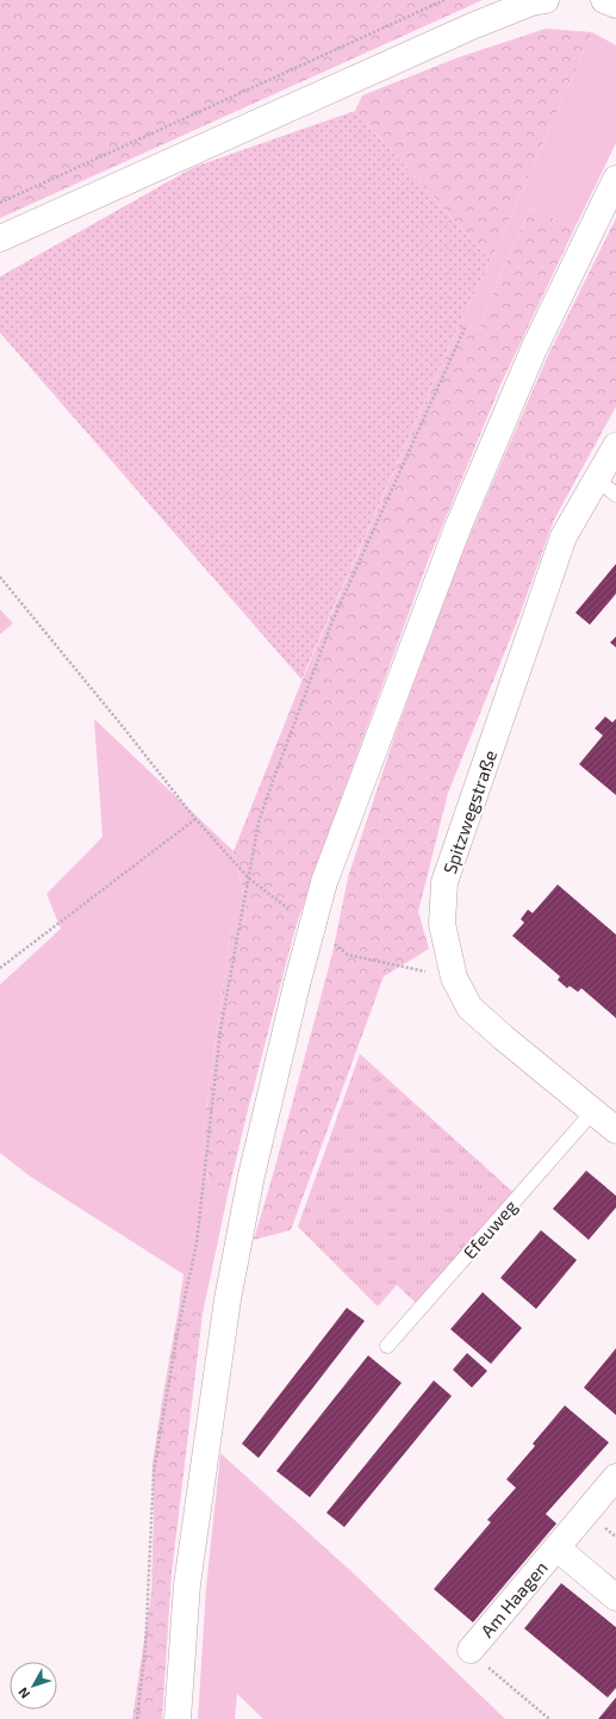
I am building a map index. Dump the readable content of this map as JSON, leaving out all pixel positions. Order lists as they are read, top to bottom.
{
  "streets": {
    "main road": ["Spitzwegstraße", "Am Haagen"],
    "lane": ["Efeuweg"]
  },
  "crossings": [
    ["Spitzwegstraße", "Efeuweg"]
  ],
  "north": "bottom left"
}
